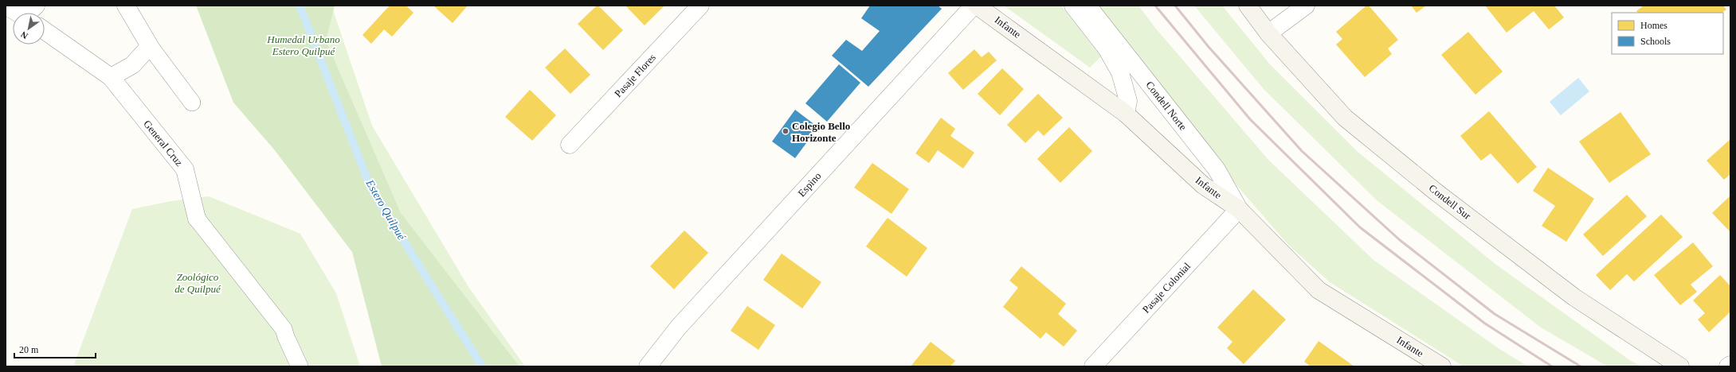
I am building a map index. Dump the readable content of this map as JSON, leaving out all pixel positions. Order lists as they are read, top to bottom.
{
  "streets": {
    "street": [
      "Infante",
      "Pasaje Flores",
      "Condell Norte",
      "General Cruz",
      "Espino",
      "Condell Sur",
      "Pasaje Colonial"
    ]
  },
  "crossings": [
    ["Infante", "Condell Norte"],
    ["Infante", "Pasaje Colonial"],
    ["Condell Norte", "Pasaje Colonial"]
  ],
  "water": ["Estero Quilpué"],
  "parks": ["Humedal Urbano Estero Quilpué", "Zoológico de Quilpué"],
  "places": ["Colegio Bello Horizonte"],
  "legend": ["Homes", "Schools"],
  "scale_bar": "20 m",
  "north": "bottom left"
}
